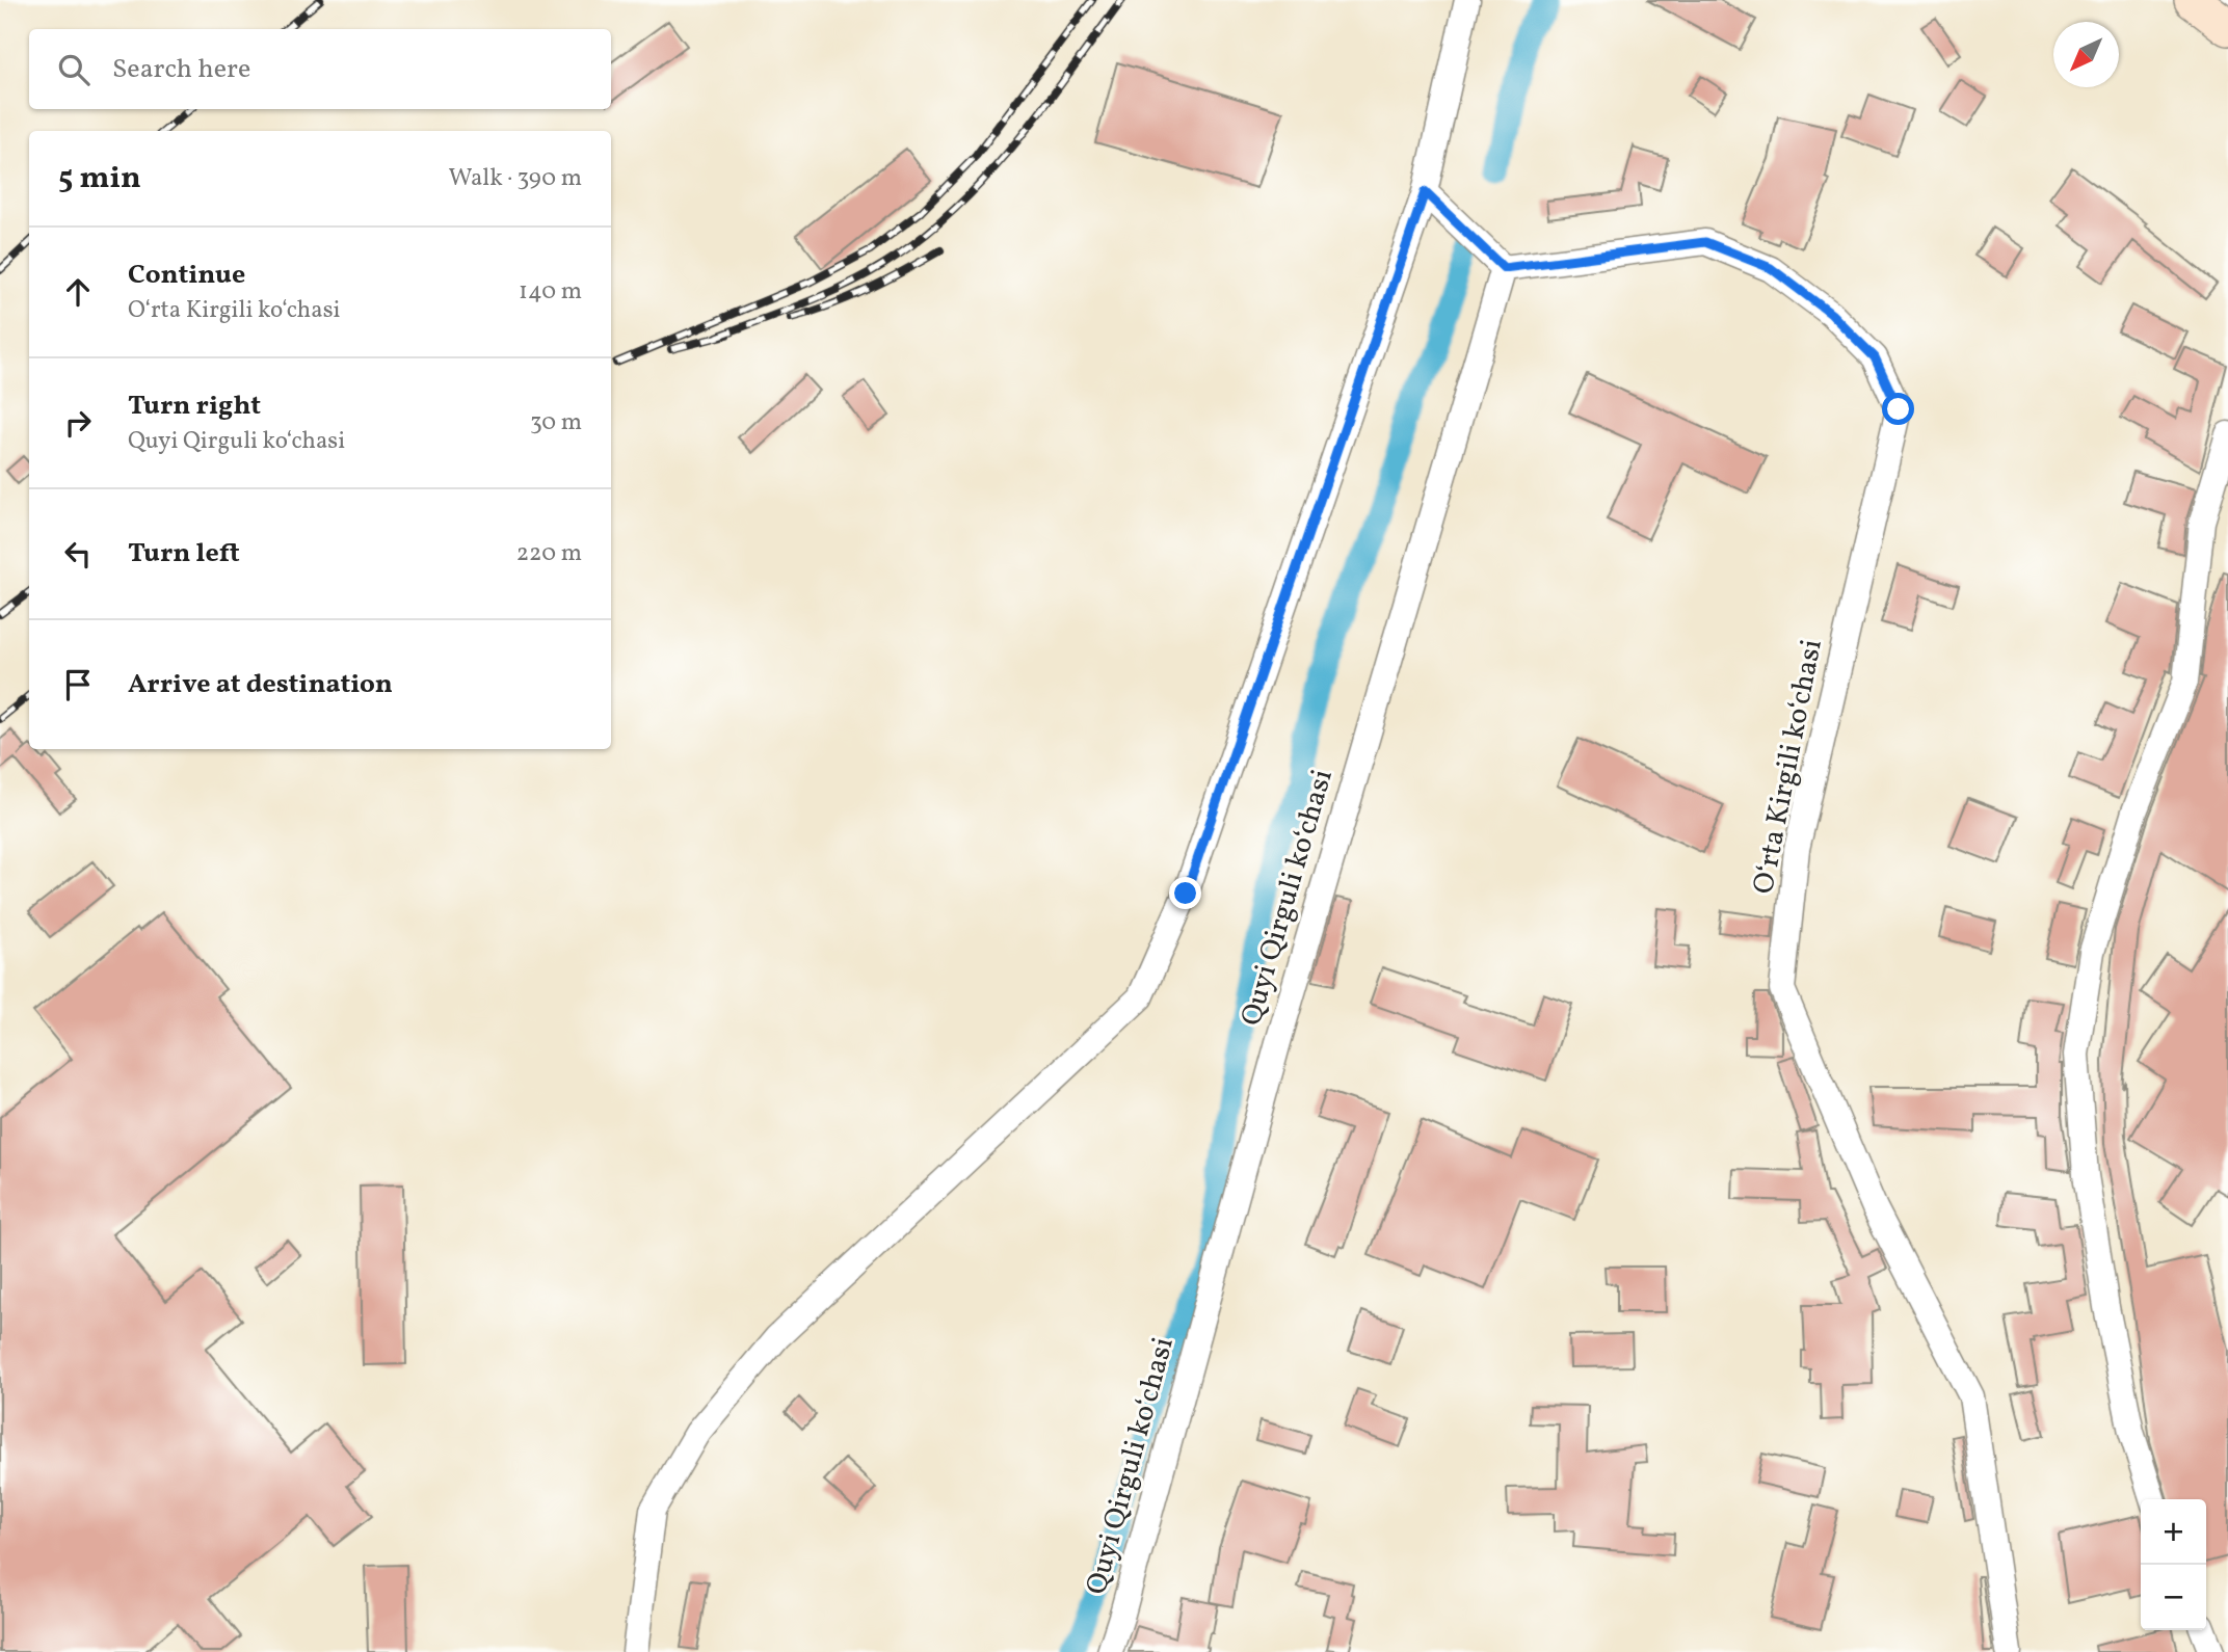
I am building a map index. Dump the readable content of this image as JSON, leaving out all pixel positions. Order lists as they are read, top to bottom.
{
  "streets": {
    "street": ["Oʻrta Kirgili koʻchasi", "Quyi Qirguli koʻchasi"]
  },
  "crossings": [
    ["Oʻrta Kirgili koʻchasi", "Quyi Qirguli koʻchasi"]
  ],
  "north": "bottom left",
  "page": {
    "search": "Search here",
    "heading": ["5 min", "Walk · 390 m"],
    "list": [
      ["Continue", "Oʻrta Kirgili koʻchasi", "140 m"],
      ["Turn right", "Quyi Qirguli koʻchasi", "30 m"],
      ["Turn left", "220 m"],
      "Arrive at destination"
    ],
    "map_buttons": ["+", "−"]
  }
}
